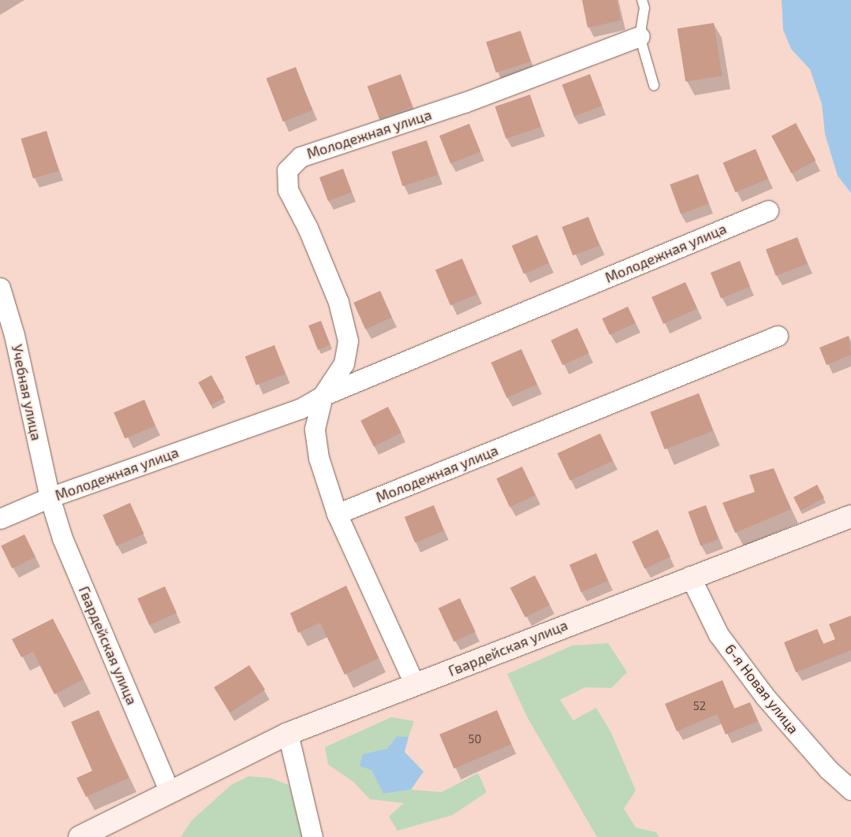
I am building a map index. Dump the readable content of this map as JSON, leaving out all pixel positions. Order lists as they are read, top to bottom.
{
  "streets": {
    "main road": ["Гвардейская улица"],
    "street": ["Молодежная улица", "Учебная улица", "6-я Новая улица"]
  },
  "crossings": [
    ["Молодежная улица", "Учебная улица"],
    ["Молодежная улица", "Гвардейская улица"],
    ["Учебная улица", "Гвардейская улица"],
    ["Гвардейская улица", "6-я Новая улица"]
  ],
  "house_numbers": ["52", "50"]
}
